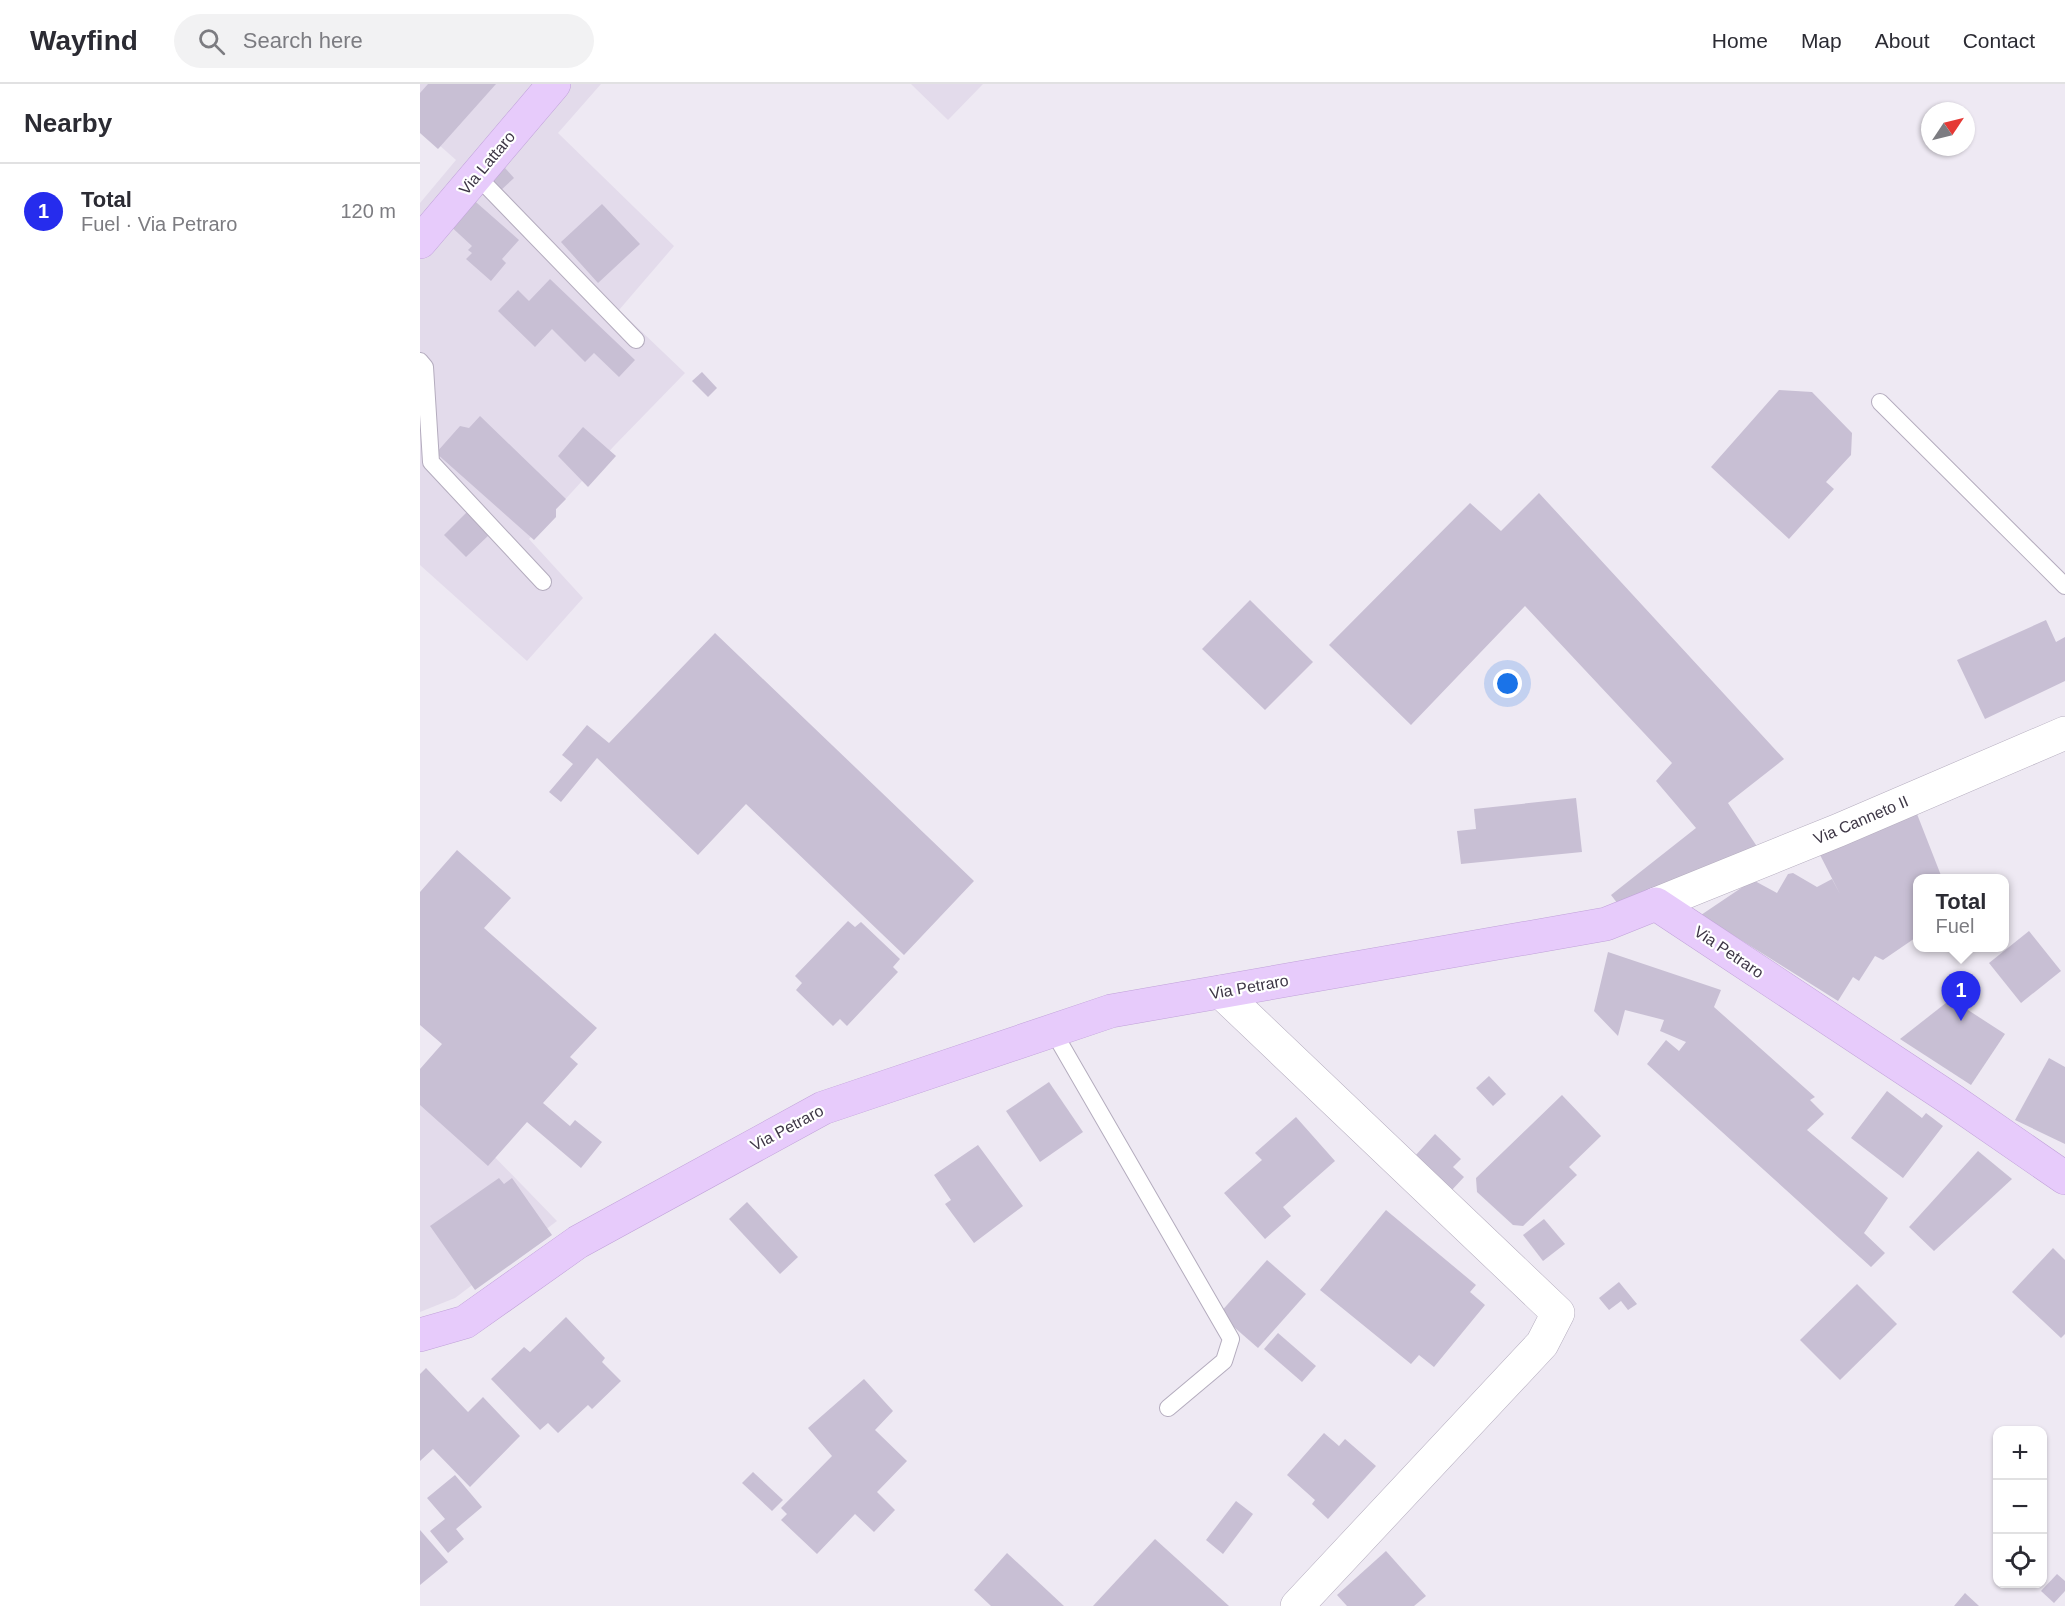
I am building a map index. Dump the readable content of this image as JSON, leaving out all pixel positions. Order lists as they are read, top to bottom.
{
  "streets": {
    "street": ["Via Lattaro", "Via Canneto II", "Via Petraro"]
  },
  "crossings": [
    ["Via Canneto II", "Via Petraro"]
  ],
  "north": "top right",
  "page": {
    "header": "Wayfind",
    "search": "Search here",
    "nav": [
      "Home",
      "Map",
      "About",
      "Contact"
    ],
    "heading": "Nearby",
    "list": [
      {
        "mark": "1",
        "name": "Total",
        "note": "Fuel · Via Petraro",
        "value": "120 m"
      }
    ],
    "popup": ["Total", "Fuel"],
    "pins": "1",
    "map_buttons": ["+", "−"]
  }
}
